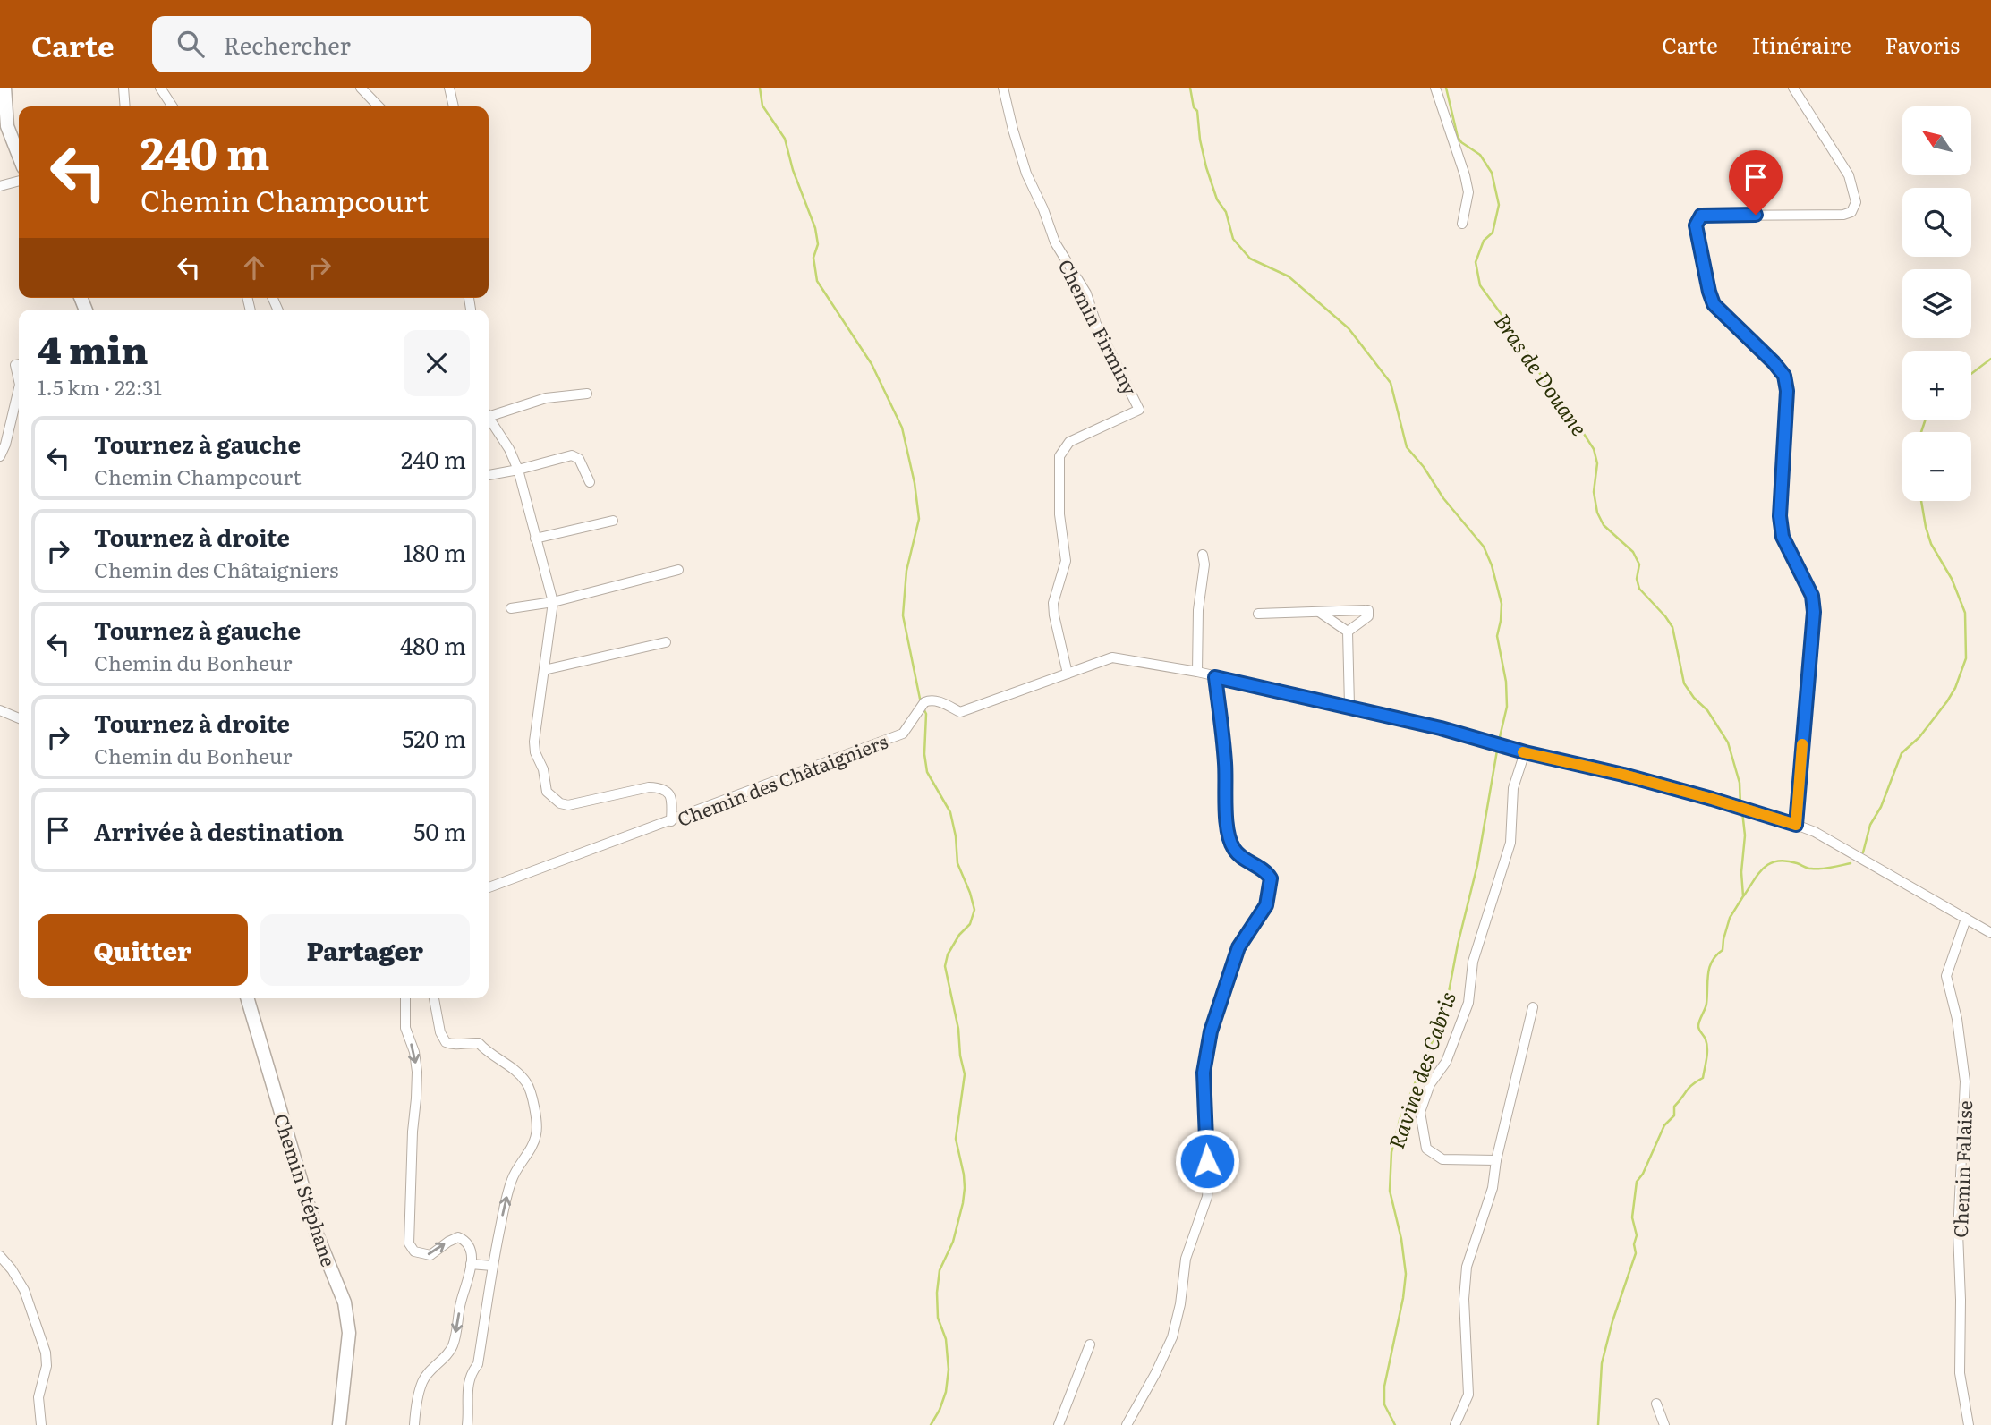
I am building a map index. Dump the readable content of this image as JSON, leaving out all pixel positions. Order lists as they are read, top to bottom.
{
  "streets": {
    "main road": ["Chemin Stéphane"],
    "street": ["Chemin Firminy", "Chemin des Châtaigniers", "Chemin Falaise"]
  },
  "crossings": [
    ["Chemin Firminy", "Chemin des Châtaigniers"],
    ["Chemin des Châtaigniers", "Chemin Falaise"]
  ],
  "water": ["Bras de Douane", "Ravine des Cabris"],
  "north": "top left",
  "page": {
    "header": "Carte",
    "search": "Rechercher",
    "nav": ["Carte", "Itinéraire", "Favoris"],
    "map_buttons": ["+", "−"],
    "turn": ["240 m", "Chemin Champcourt"],
    "heading": ["4 min", "1.5 km · 22:31"],
    "list": [
      {
        "name": "Tournez à gauche",
        "note": "Chemin Champcourt",
        "value": "240 m"
      },
      {
        "name": "Tournez à droite",
        "note": "Chemin des Châtaigniers",
        "value": "180 m"
      },
      {
        "name": "Tournez à gauche",
        "note": "Chemin du Bonheur",
        "value": "480 m"
      },
      {
        "name": "Tournez à droite",
        "note": "Chemin du Bonheur",
        "value": "520 m"
      },
      {
        "name": "Arrivée à destination",
        "value": "50 m"
      }
    ],
    "buttons": ["Quitter", "Partager"]
  }
}
